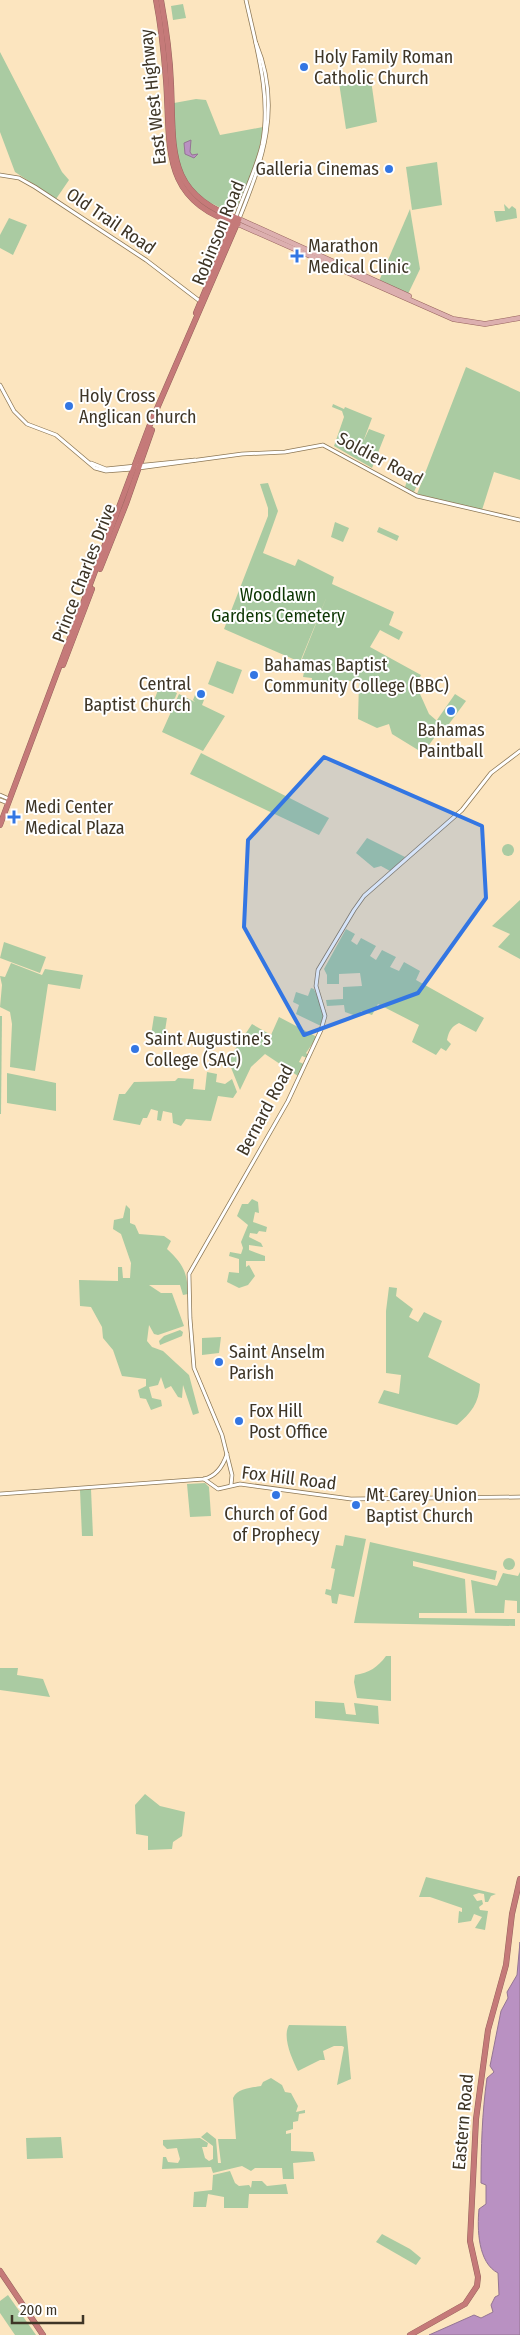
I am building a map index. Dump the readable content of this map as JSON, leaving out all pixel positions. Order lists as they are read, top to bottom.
{
  "streets": {
    "highway": [
      "East West Highway",
      "Robinson Road",
      "Prince Charles Drive",
      "Eastern Road"
    ],
    "main road": [
      "Old Trail Road",
      "Soldier Road",
      "Bernard Road",
      "Fox Hill Road"
    ]
  },
  "crossings": [
    ["East West Highway", "Robinson Road"],
    ["Old Trail Road", "Robinson Road"],
    ["Robinson Road", "Soldier Road"],
    ["Robinson Road", "Prince Charles Drive"],
    ["Soldier Road", "Prince Charles Drive"]
  ],
  "parks": ["Woodlawn Gardens Cemetery"],
  "places": {
    "other": [
      "Holy Family Roman Catholic Church",
      "Galleria Cinemas",
      "Holy Cross Anglican Church",
      "Bahamas Baptist Community College (BBC)",
      "Central Baptist Church",
      "Bahamas Paintball",
      "Saint Augustine's College (SAC)",
      "Saint Anselm Parish",
      "Fox Hill Post Office",
      "Church of God of Prophecy",
      "Mt Carey Union Baptist Church"
    ],
    "health": ["Marathon Medical Clinic", "Medi Center Medical Plaza"]
  },
  "scale_bar": "200 m"
}
